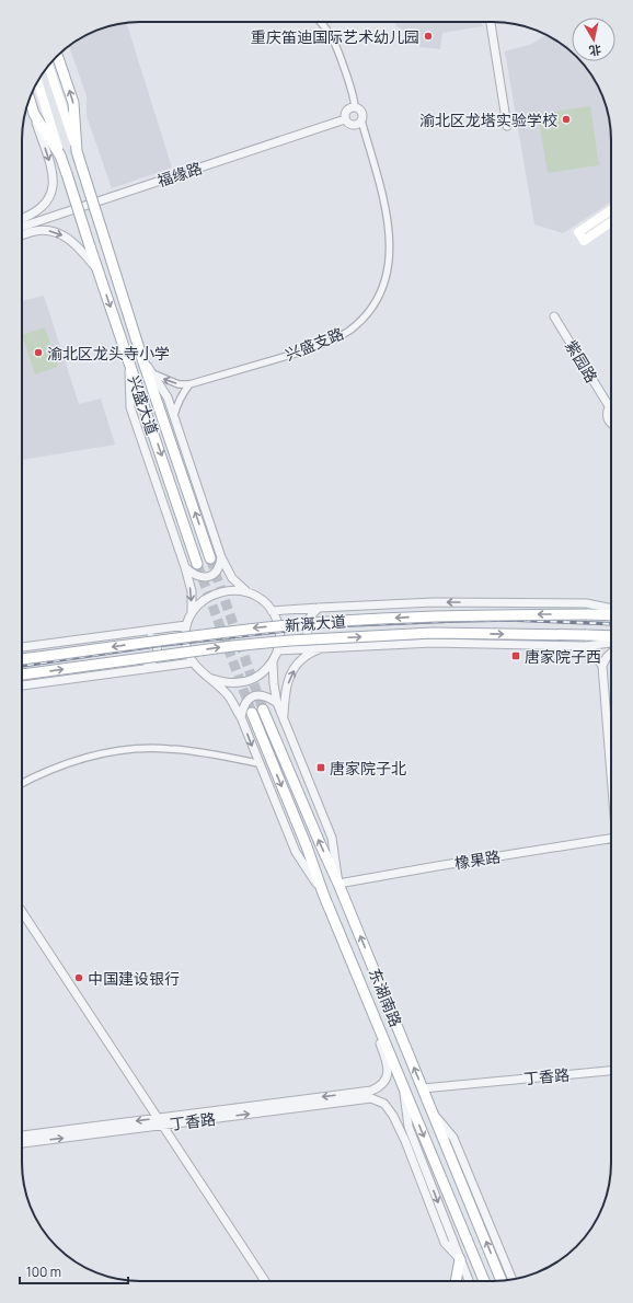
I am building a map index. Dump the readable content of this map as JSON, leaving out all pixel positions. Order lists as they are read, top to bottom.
{
  "streets": {
    "main road": ["兴盛大道", "新溉大道", "东湖南路"],
    "street": [
      "福缘路",
      "兴盛支路",
      "紫园路",
      "橡果路",
      "丁香路"
    ]
  },
  "crossings": [
    ["福缘路", "兴盛支路"],
    ["橡果路", "东湖南路"],
    ["东湖南路", "丁香路"]
  ],
  "places": {
    "other": [
      "重庆笛迪国际艺术幼儿园",
      "渝北区龙塔实验学校",
      "渝北区龙头寺小学",
      "中国建设银行"
    ],
    "transit": ["唐家院子西", "唐家院子北"]
  },
  "scale_bar": "100 m",
  "north": "bottom"
}
